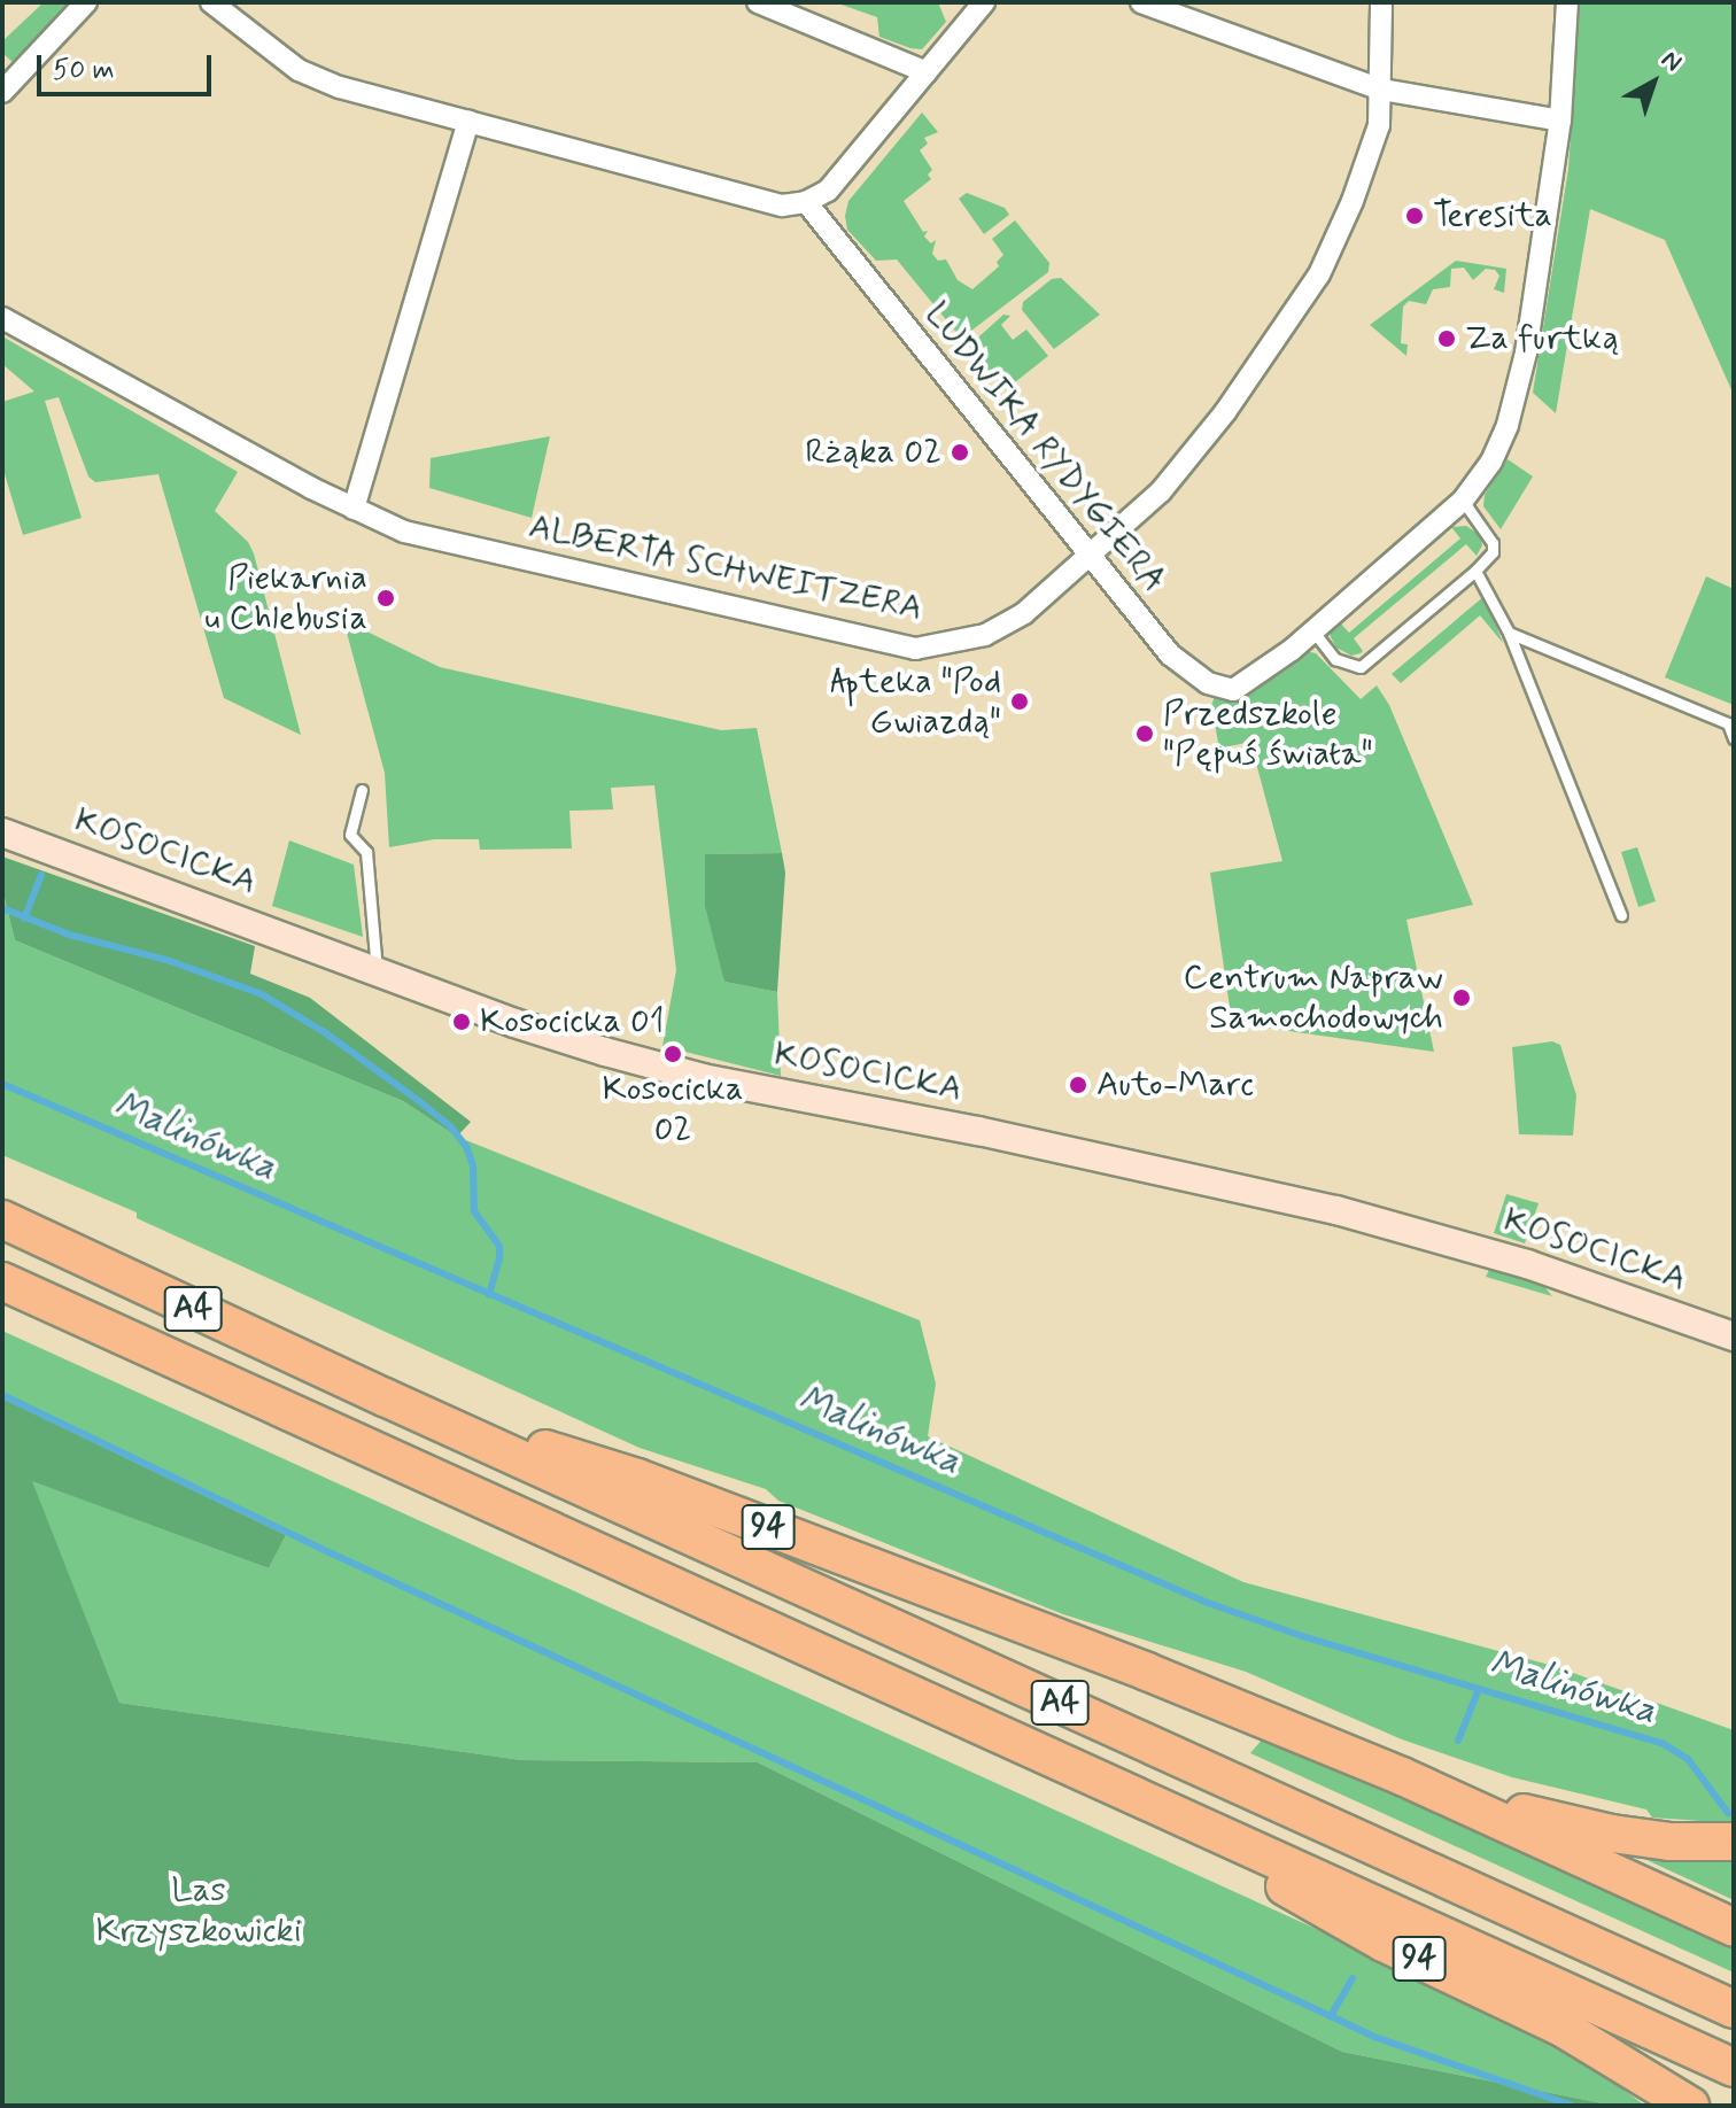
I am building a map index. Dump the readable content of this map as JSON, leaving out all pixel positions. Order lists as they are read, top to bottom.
{
  "streets": {
    "highway": ["A4", "94"],
    "street": ["LUDWIKA RYDYGIERA", "ALBERTA SCHWEITZERA", "KOSOCICKA"]
  },
  "crossings": [
    ["LUDWIKA RYDYGIERA", "ALBERTA SCHWEITZERA"],
    ["A4", "94"]
  ],
  "water": ["Malinówka"],
  "parks": ["Las Krzyszkowicki"],
  "places": [
    "Teresita",
    "Za furtką",
    "Rżąka 02",
    "Piekarnia u Chlebusia",
    "Apteka \"Pod Gwiazdą\"",
    "Przedszkole \"Pępuś świata\"",
    "Centrum Napraw Samochodowych",
    "Kosocicka 01",
    "Kosocicka 02",
    "Auto-Marc"
  ],
  "scale_bar": "50 m",
  "north": "top right"
}
